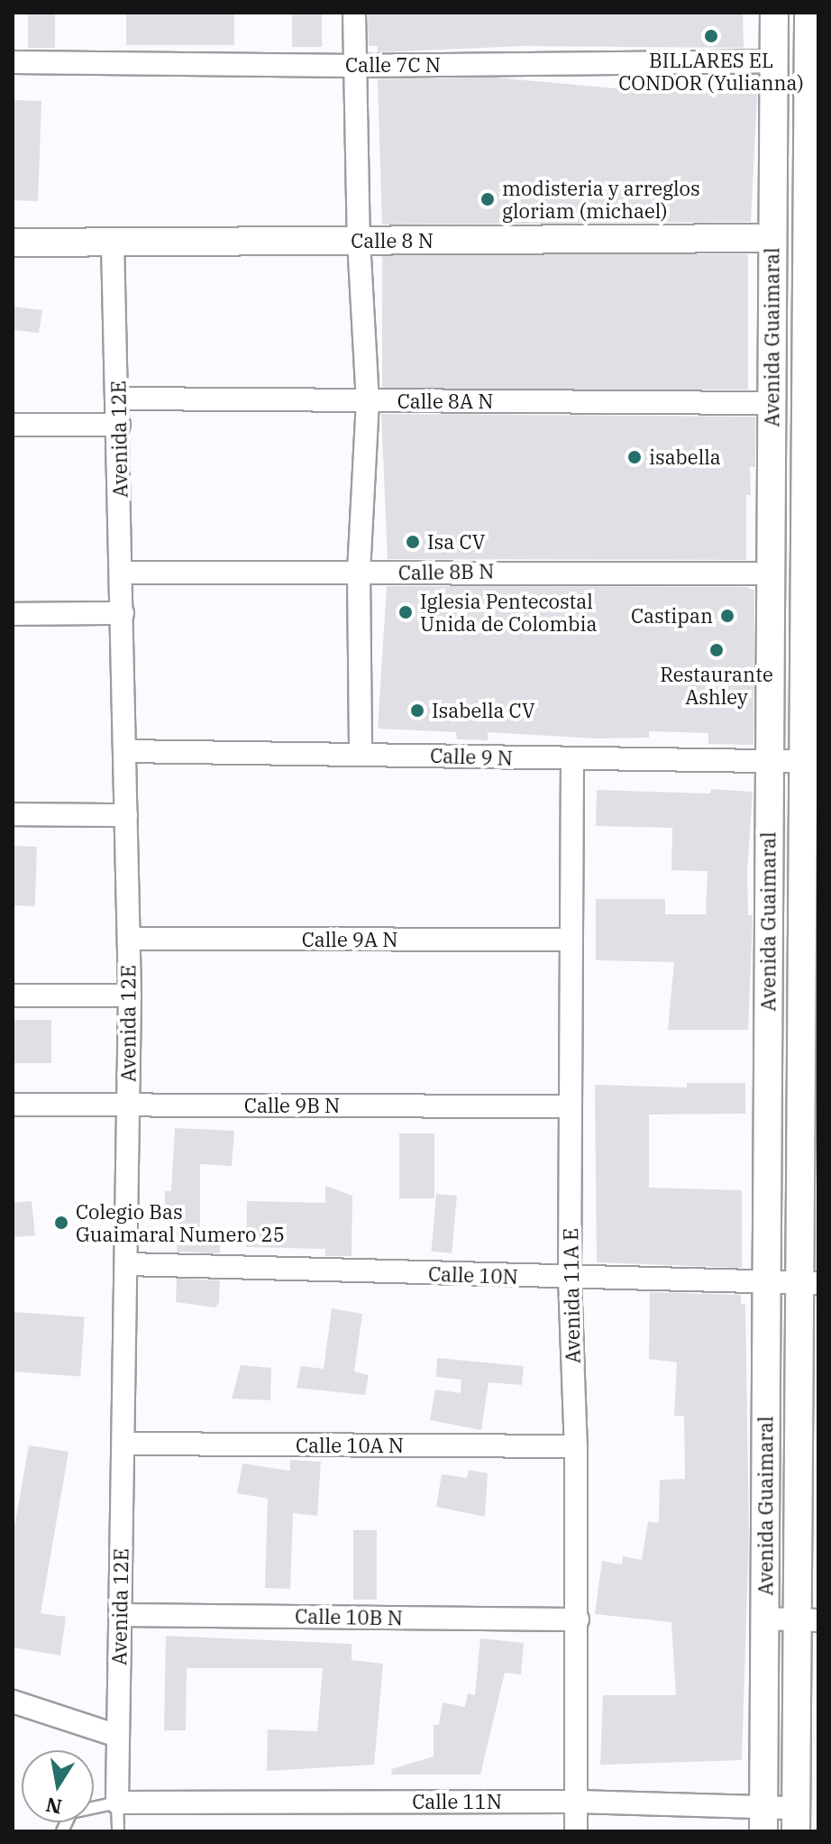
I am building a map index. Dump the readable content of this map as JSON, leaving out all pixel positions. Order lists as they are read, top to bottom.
{
  "streets": {
    "street": [
      "Calle 7C N",
      "Calle 8 N",
      "Avenida Guaimaral",
      "Calle 8A N",
      "Avenida 12E",
      "Calle 8B N",
      "Calle 9 N",
      "Calle 9A N",
      "Calle 9B N",
      "Calle 10N",
      "Avenida 11A E",
      "Calle 10A N",
      "Calle 10B N",
      "Calle 11N"
    ]
  },
  "crossings": [
    ["Calle 7C N", "Avenida Guaimaral"],
    ["Calle 8 N", "Avenida Guaimaral"],
    ["Calle 8 N", "Avenida 12E"],
    ["Avenida Guaimaral", "Calle 8A N"],
    ["Avenida Guaimaral", "Calle 8B N"],
    ["Avenida Guaimaral", "Calle 9 N"],
    ["Avenida Guaimaral", "Calle 10N"],
    ["Avenida Guaimaral", "Calle 11N"],
    ["Calle 8A N", "Avenida 12E"],
    ["Avenida 12E", "Calle 8B N"],
    ["Avenida 12E", "Calle 9 N"],
    ["Avenida 12E", "Calle 9A N"],
    ["Avenida 12E", "Calle 9B N"],
    ["Avenida 12E", "Calle 10N"],
    ["Avenida 12E", "Calle 10A N"],
    ["Avenida 12E", "Calle 10B N"],
    ["Avenida 12E", "Calle 11N"],
    ["Calle 9 N", "Avenida 11A E"],
    ["Calle 9A N", "Avenida 11A E"],
    ["Calle 9B N", "Avenida 11A E"],
    ["Calle 10N", "Avenida 11A E"],
    ["Avenida 11A E", "Calle 10A N"],
    ["Avenida 11A E", "Calle 10B N"],
    ["Avenida 11A E", "Calle 11N"]
  ],
  "places": [
    "BILLARES EL CONDOR (Yulianna)",
    "modisteria y arreglos gloriam (michael)",
    "isabella",
    "Isa CV",
    "Iglesia Pentecostal Unida de Colombia",
    "Castipan",
    "Restaurante Ashley",
    "Isabella CV",
    "Colegio Bas Guaimaral Numero 25"
  ],
  "north": "bottom"
}
